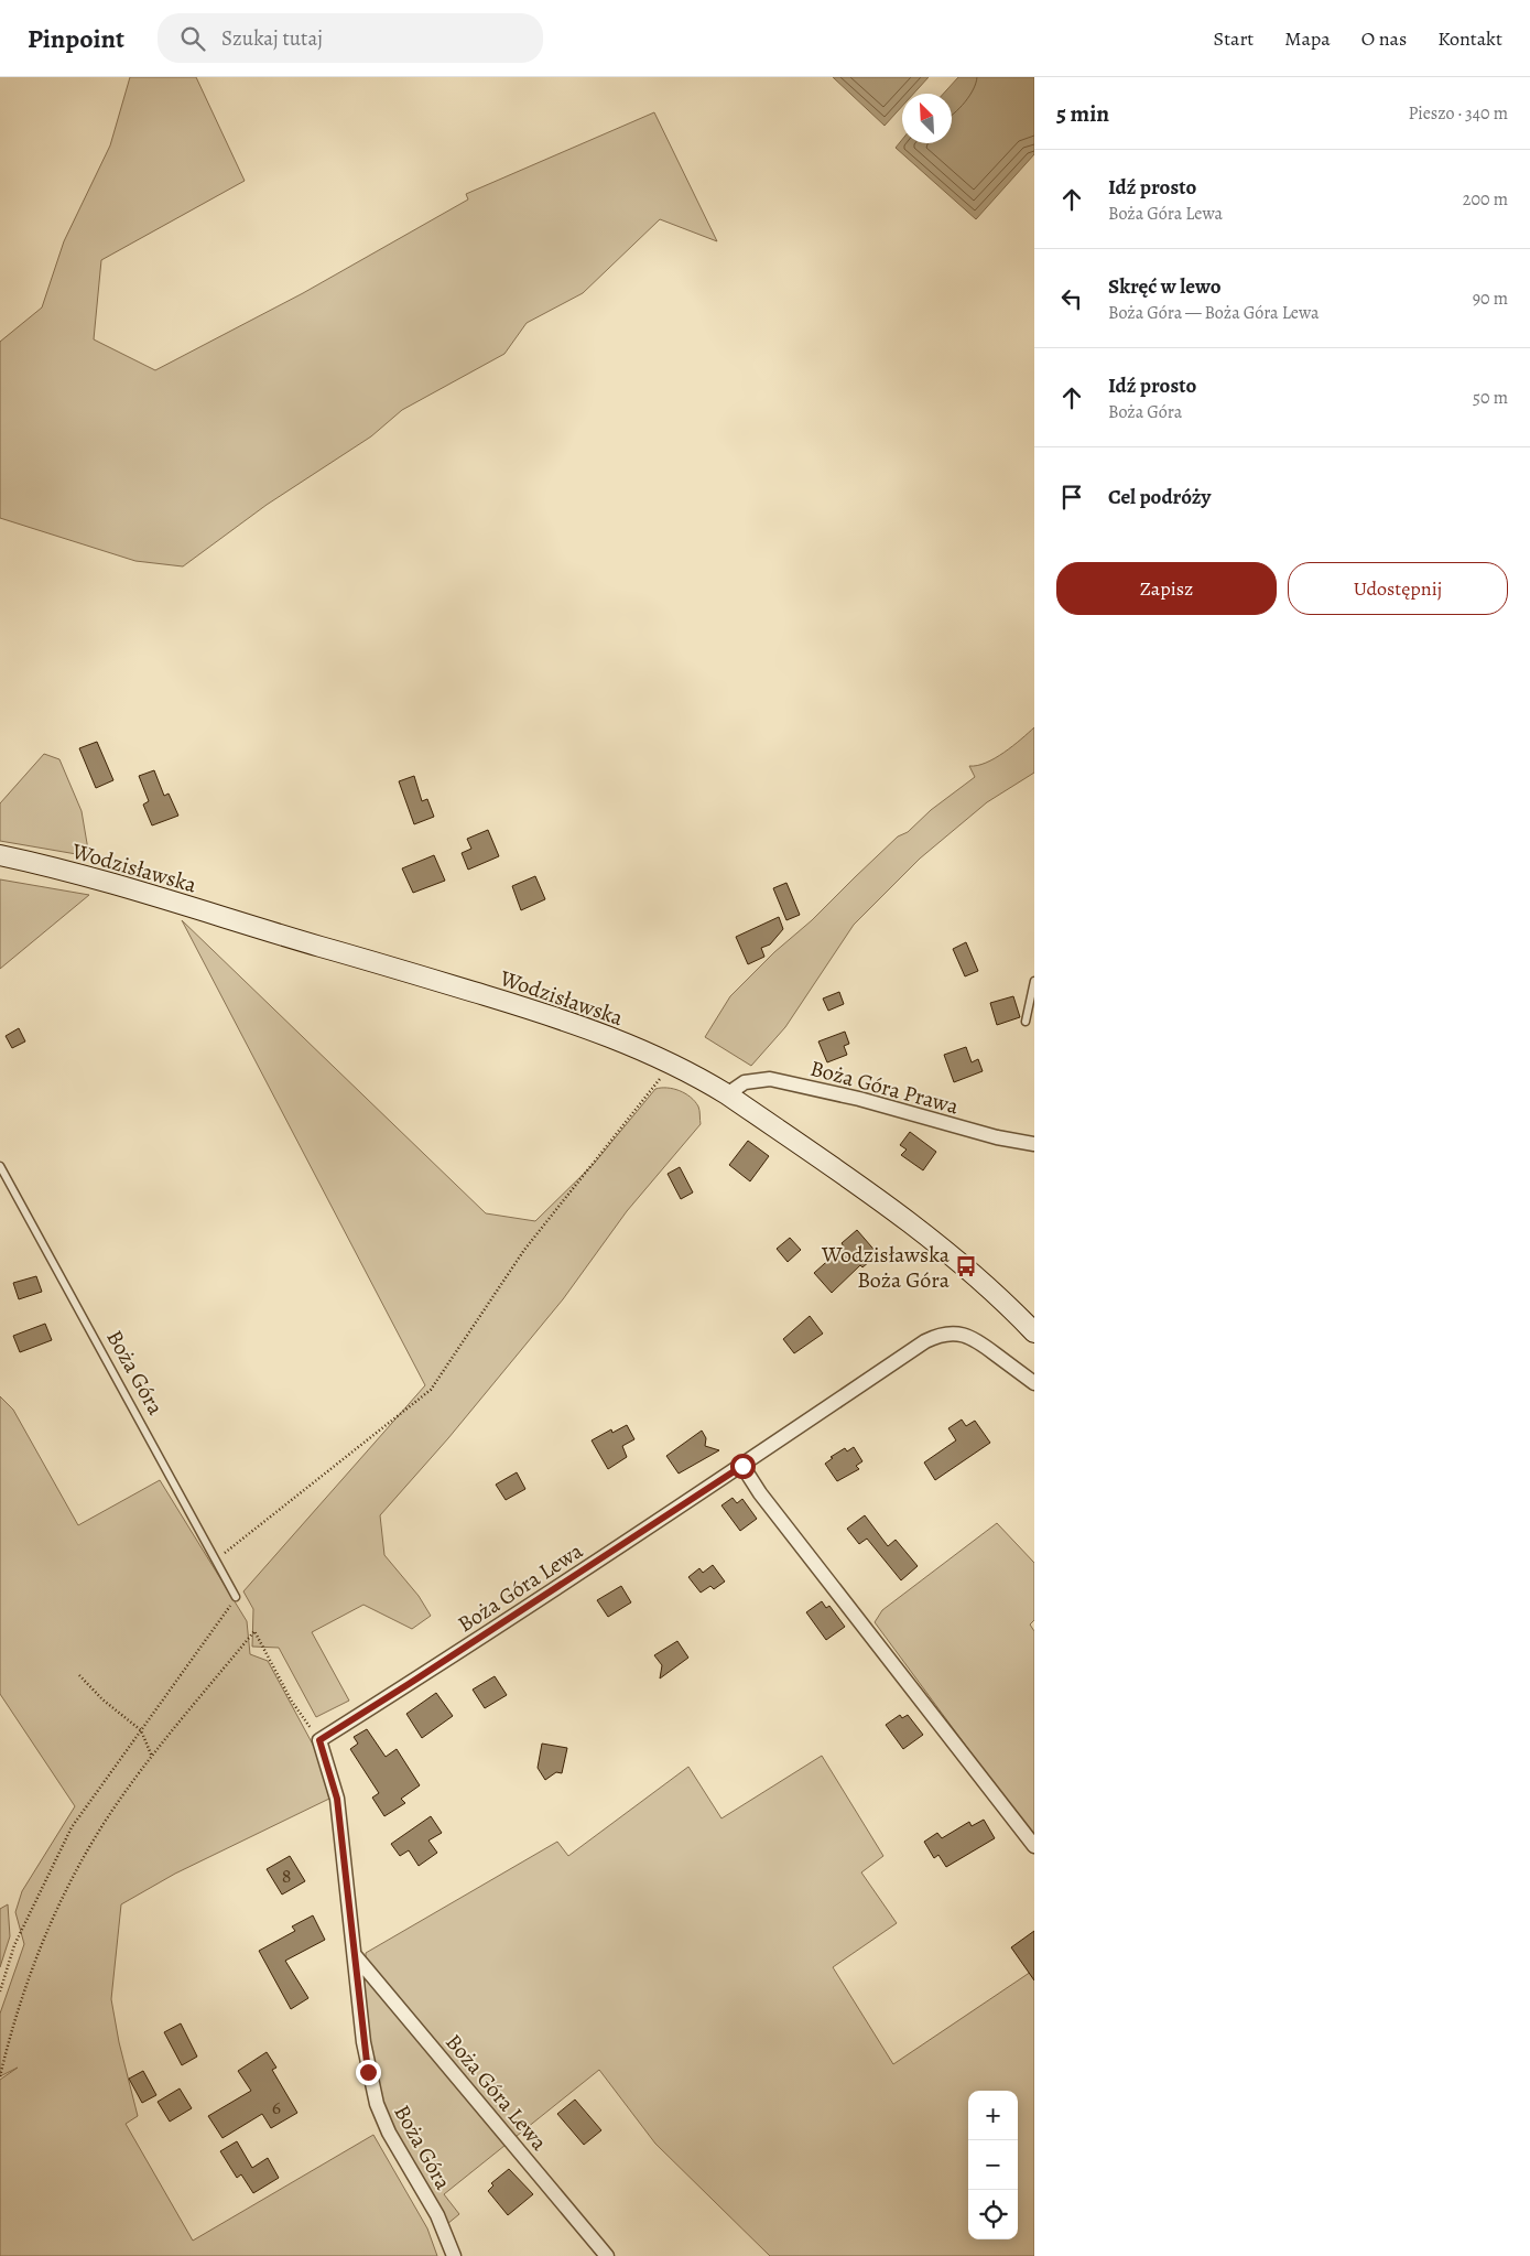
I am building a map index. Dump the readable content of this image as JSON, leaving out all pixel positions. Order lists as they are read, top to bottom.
{
  "streets": {
    "main road": ["Wodzisławska"],
    "street": ["Boża Góra Prawa", "Boża Góra", "Boża Góra Lewa"]
  },
  "crossings": [
    ["Wodzisławska", "Boża Góra Prawa"],
    ["Boża Góra", "Boża Góra Lewa"]
  ],
  "places": {
    "bus stop": ["Wodzisławska Boża Góra"]
  },
  "house_numbers": ["8", "6"],
  "north": "top left",
  "page": {
    "header": "Pinpoint",
    "search": "Szukaj tutaj",
    "nav": [
      "Start",
      "Mapa",
      "O nas",
      "Kontakt"
    ],
    "heading": ["5 min", "Pieszo · 340 m"],
    "list": [
      ["Idź prosto", "Boża Góra Lewa", "200 m"],
      ["Skręć w lewo", "Boża Góra — Boża Góra Lewa", "90 m"],
      ["Idź prosto", "Boża Góra", "50 m"],
      "Cel podróży"
    ],
    "buttons": ["Zapisz", "Udostępnij"],
    "map_buttons": ["+", "−"]
  }
}
